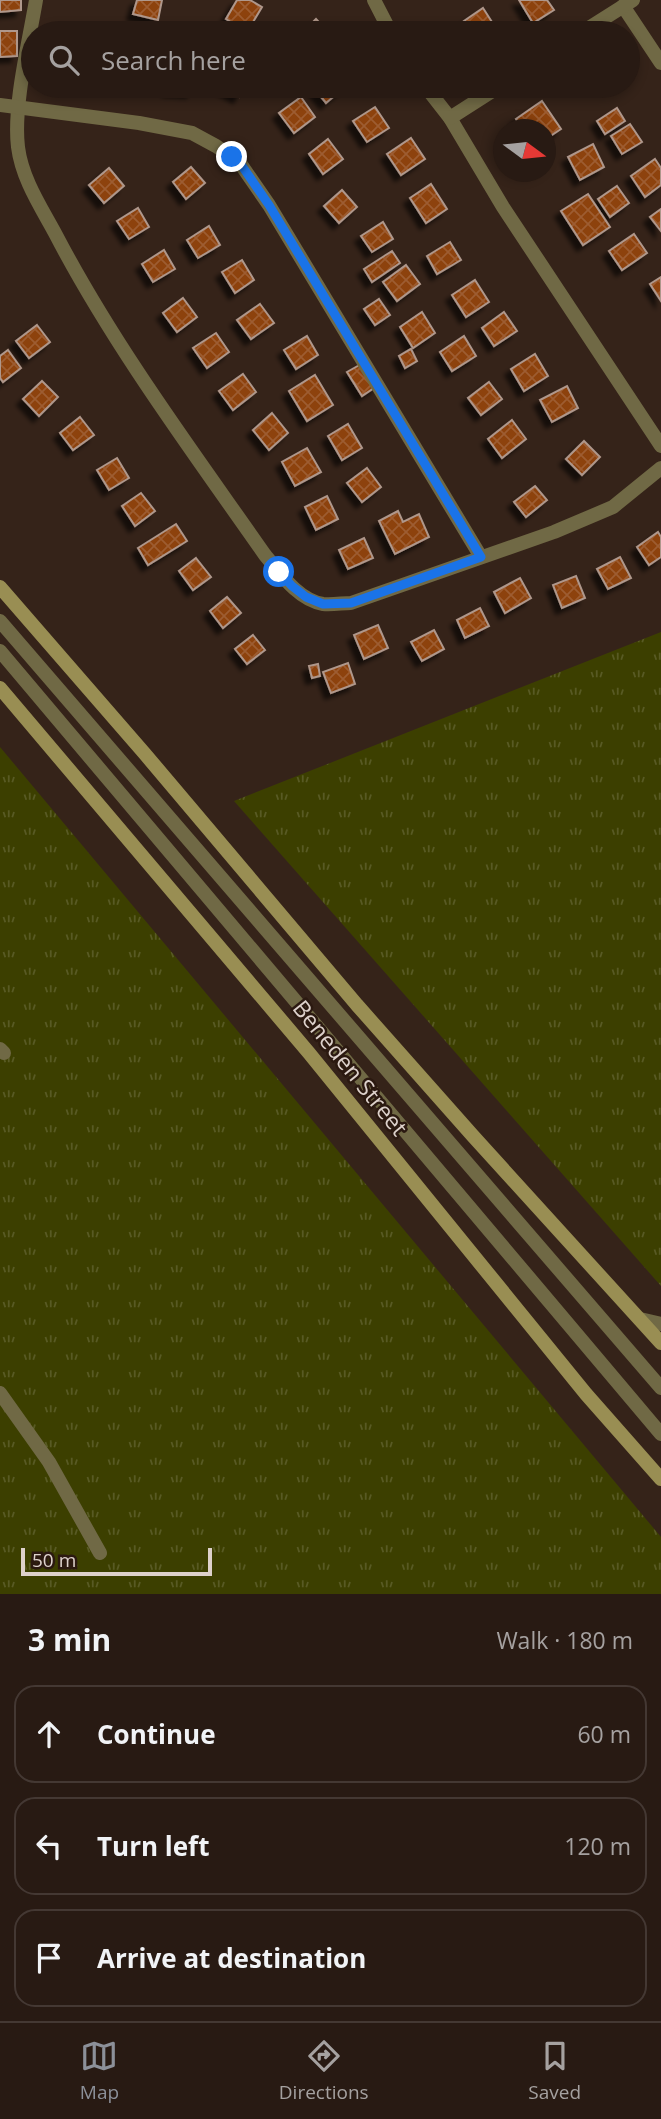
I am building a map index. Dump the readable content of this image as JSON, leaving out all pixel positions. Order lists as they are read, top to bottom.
{
  "streets": {
    "main road": ["Beneden Street"]
  },
  "scale_bar": "50 m",
  "north": "right",
  "page": {
    "search": "Search here",
    "scale": "50 m",
    "heading": ["3 min", "Walk · 180 m"],
    "list": [
      ["Continue", "60 m"],
      ["Turn left", "120 m"],
      "Arrive at destination"
    ],
    "nav": ["Map", "Directions", "Saved"]
  }
}
